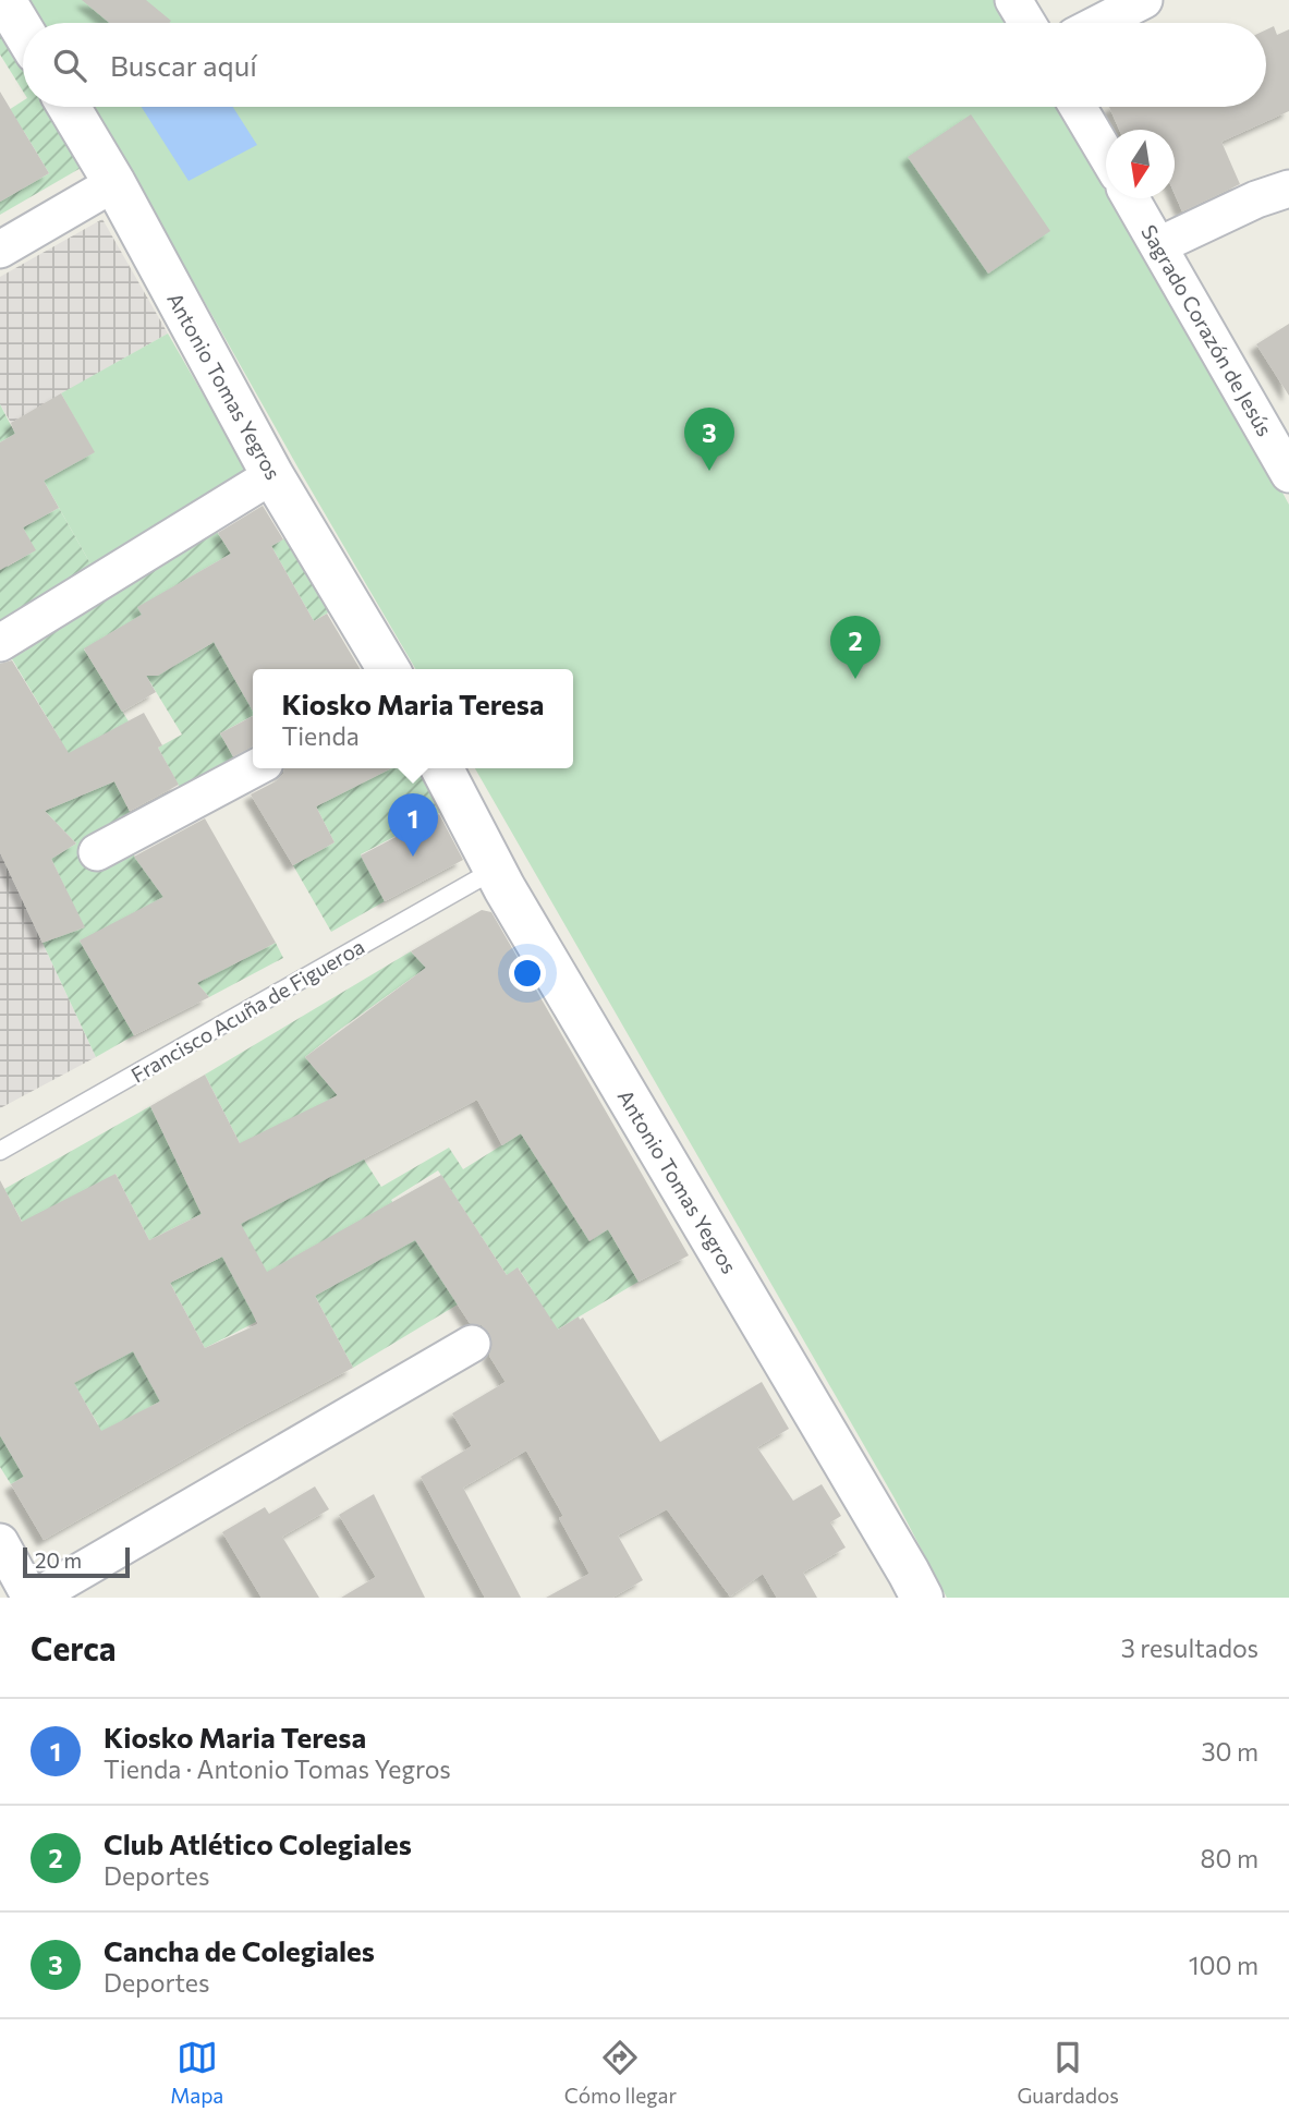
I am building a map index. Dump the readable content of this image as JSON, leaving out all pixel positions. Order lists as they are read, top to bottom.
{
  "streets": {
    "street": ["Sagrado Corazón de Jesús", "Antonio Tomas Yegros"],
    "lane": ["Francisco Acuña de Figueroa"]
  },
  "crossings": [
    ["Antonio Tomas Yegros", "Francisco Acuña de Figueroa"]
  ],
  "scale_bar": "20 m",
  "north": "bottom",
  "page": {
    "search": "Buscar aquí",
    "pins": ["3", "2", "1"],
    "popup": ["Kiosko Maria Teresa", "Tienda"],
    "scale": "20 m",
    "heading": ["Cerca", "3 resultados"],
    "list": [
      {
        "mark": "1",
        "name": "Kiosko Maria Teresa",
        "note": "Tienda · Antonio Tomas Yegros",
        "value": "30 m"
      },
      {
        "mark": "2",
        "name": "Club Atlético Colegiales",
        "note": "Deportes",
        "value": "80 m"
      },
      {
        "mark": "3",
        "name": "Cancha de Colegiales",
        "note": "Deportes",
        "value": "100 m"
      }
    ],
    "nav": ["Mapa", "Cómo llegar", "Guardados"]
  }
}
